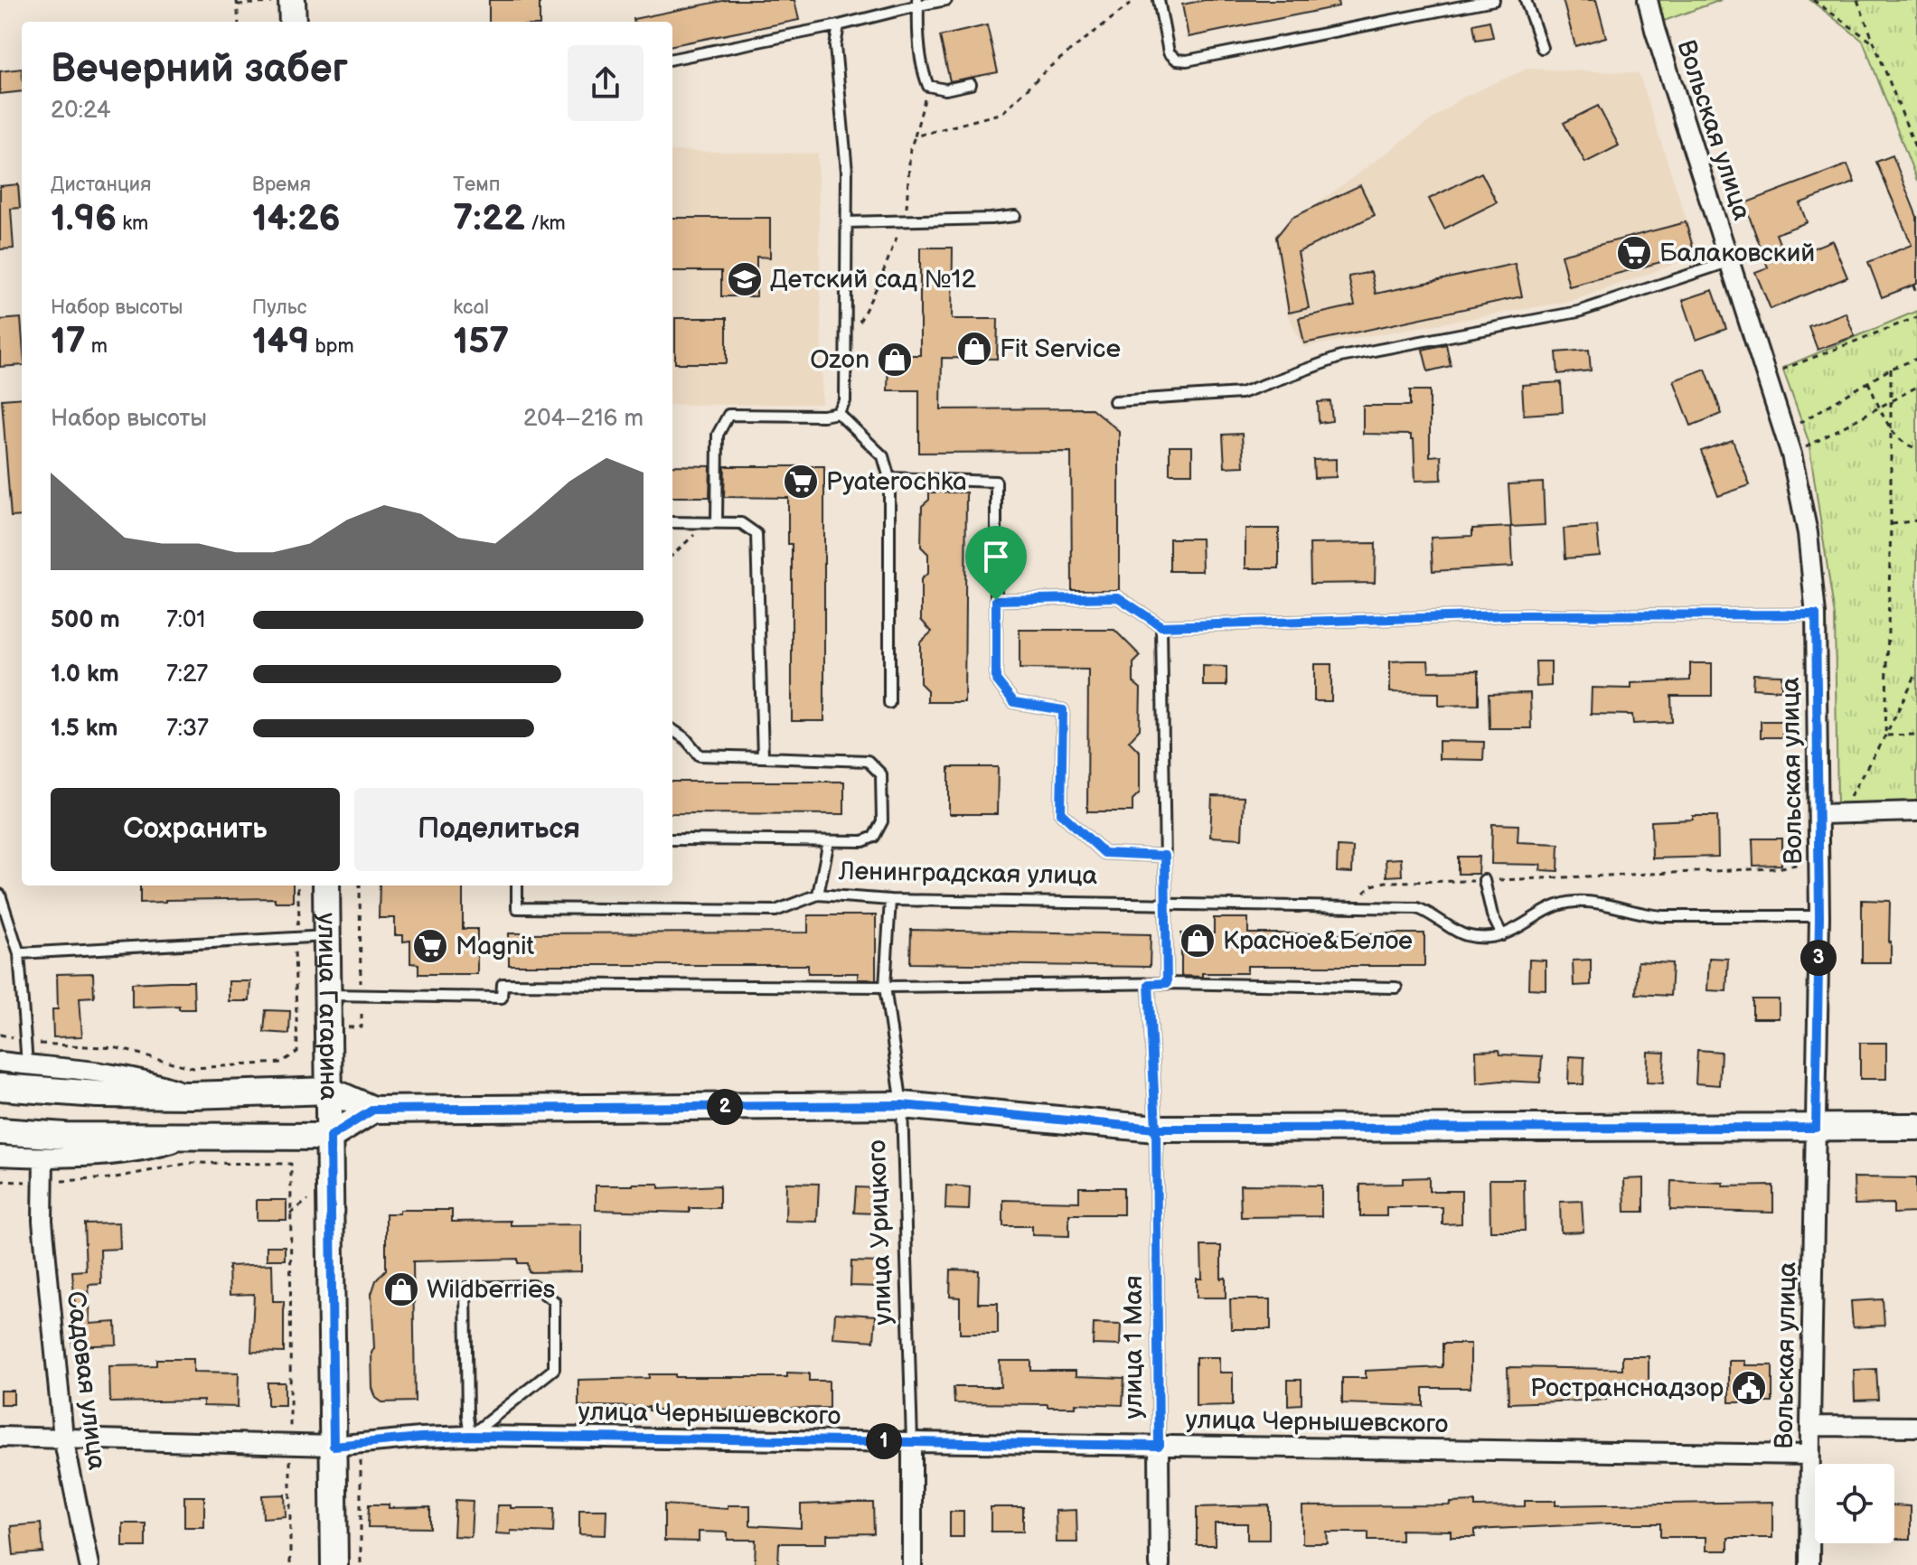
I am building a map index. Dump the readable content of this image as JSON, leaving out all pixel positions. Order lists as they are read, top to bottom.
{
  "streets": {
    "main road": ["улица Гагарина"],
    "street": [
      "Вольская улица",
      "улица Урицкого",
      "улица 1 Мая",
      "Садовая улица",
      "улица Чернышевского"
    ],
    "lane": ["Ленинградская улица"]
  },
  "crossings": [
    ["Вольская улица", "Ленинградская улица"],
    ["Вольская улица", "улица Чернышевского"],
    ["Ленинградская улица", "улица Урицкого"],
    ["улица Гагарина", "улица Чернышевского"],
    ["улица Урицкого", "улица Чернышевского"],
    ["улица 1 Мая", "улица Чернышевского"],
    ["Садовая улица", "улица Чернышевского"]
  ],
  "places": {
    "supermarket": ["Балаковский", "Pyaterochka", "Magnit"],
    "school or university": ["Детский сад №12"],
    "shop": [
      "Fit Service",
      "Ozon",
      "Красное&Белое",
      "Wildberries"
    ],
    "public building": ["Ространснадзор"]
  },
  "page": {
    "heading": ["Вечерний забег", "20:24"],
    "stats": [
      ["Дистанция", "1.96 km"],
      ["Время", "14:26"],
      ["Темп", "7:22 /km"],
      ["Набор высоты", "17 m"],
      ["Пульс", "149 bpm"],
      ["kcal", "157"]
    ],
    "chart": ["Набор высоты", "204–216 m"],
    "list": [
      {
        "name": "500 m",
        "note": "7:01"
      },
      {
        "name": "1.0 km",
        "note": "7:27"
      },
      {
        "name": "1.5 km",
        "note": "7:37"
      }
    ],
    "buttons": ["Сохранить", "Поделиться"],
    "pins": ["3", "2", "1"]
  }
}
